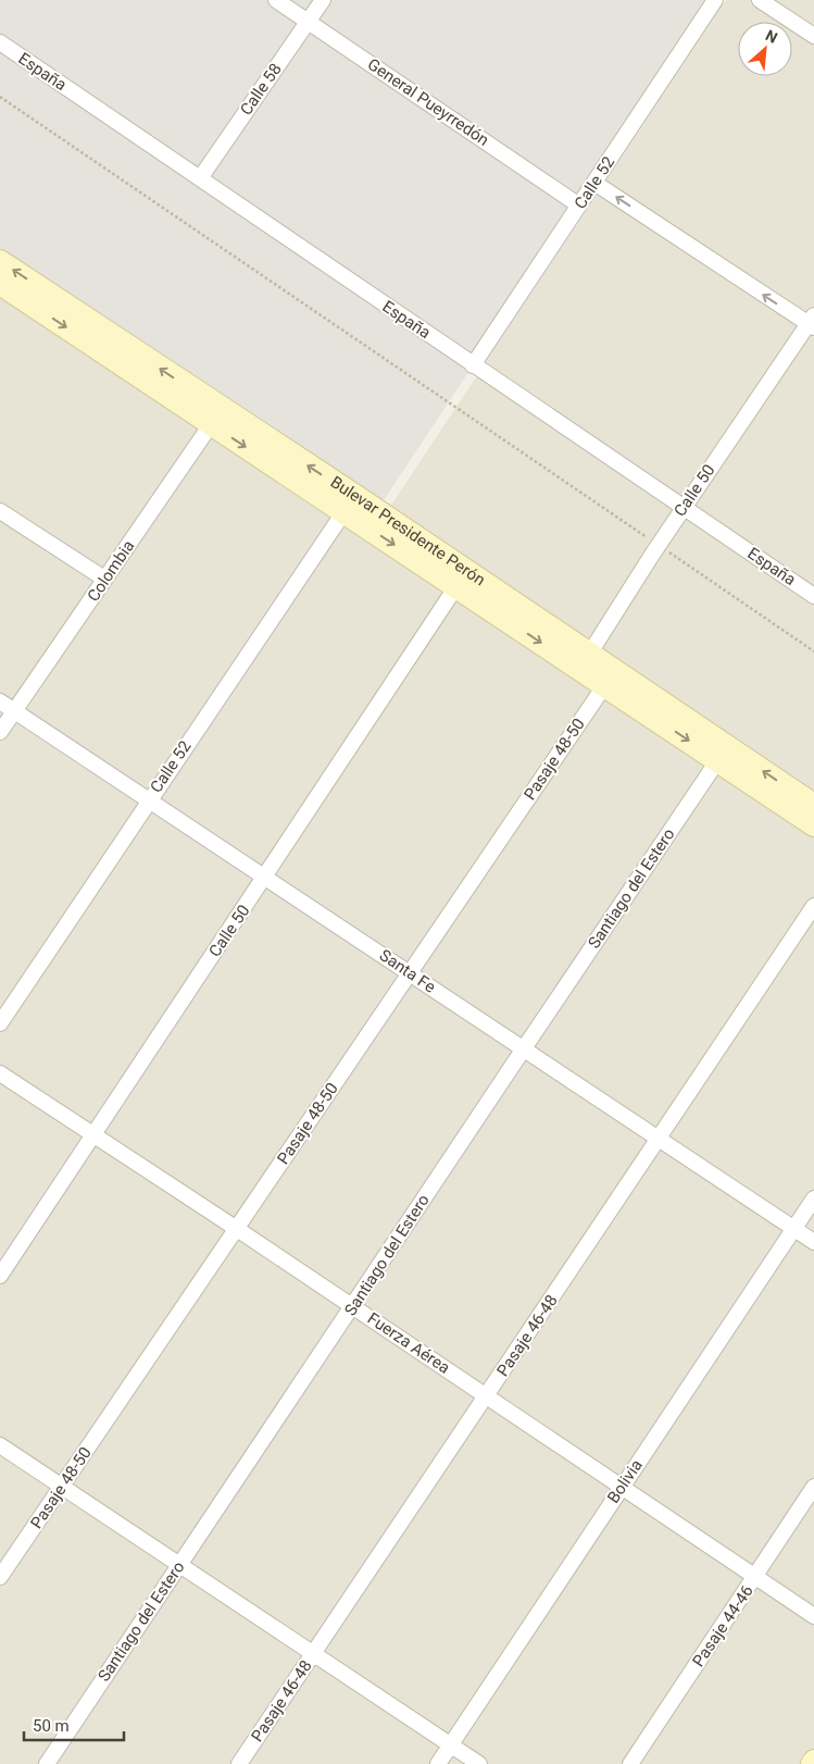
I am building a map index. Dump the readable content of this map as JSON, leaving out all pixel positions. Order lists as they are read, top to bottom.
{
  "streets": {
    "main road": ["Bulevar Presidente Perón"],
    "street": [
      "España",
      "Calle 58",
      "General Pueyrredón",
      "Calle 52",
      "Calle 50",
      "Colombia",
      "Pasaje 48-50",
      "Santiago del Estero",
      "Santa Fe",
      "Pasaje 46-48",
      "Fuerza Aérea",
      "Bolivia",
      "Pasaje 44-46"
    ]
  },
  "crossings": [
    ["España", "Calle 58"],
    ["España", "Calle 52"],
    ["España", "Calle 50"],
    ["Calle 58", "General Pueyrredón"],
    ["General Pueyrredón", "Calle 52"],
    ["Calle 52", "Bulevar Presidente Perón"],
    ["Calle 52", "Santa Fe"],
    ["Calle 50", "Bulevar Presidente Perón"],
    ["Calle 50", "Santa Fe"],
    ["Calle 50", "Fuerza Aérea"],
    ["Bulevar Presidente Perón", "Colombia"],
    ["Bulevar Presidente Perón", "Pasaje 48-50"],
    ["Bulevar Presidente Perón", "Santiago del Estero"],
    ["Colombia", "Santa Fe"],
    ["Pasaje 48-50", "Santa Fe"],
    ["Pasaje 48-50", "Fuerza Aérea"],
    ["Santiago del Estero", "Santa Fe"],
    ["Santiago del Estero", "Fuerza Aérea"],
    ["Santa Fe", "Pasaje 46-48"],
    ["Santa Fe", "Bolivia"],
    ["Pasaje 46-48", "Fuerza Aérea"],
    ["Fuerza Aérea", "Bolivia"],
    ["Fuerza Aérea", "Pasaje 44-46"]
  ],
  "scale_bar": "50 m",
  "north": "top right"
}
